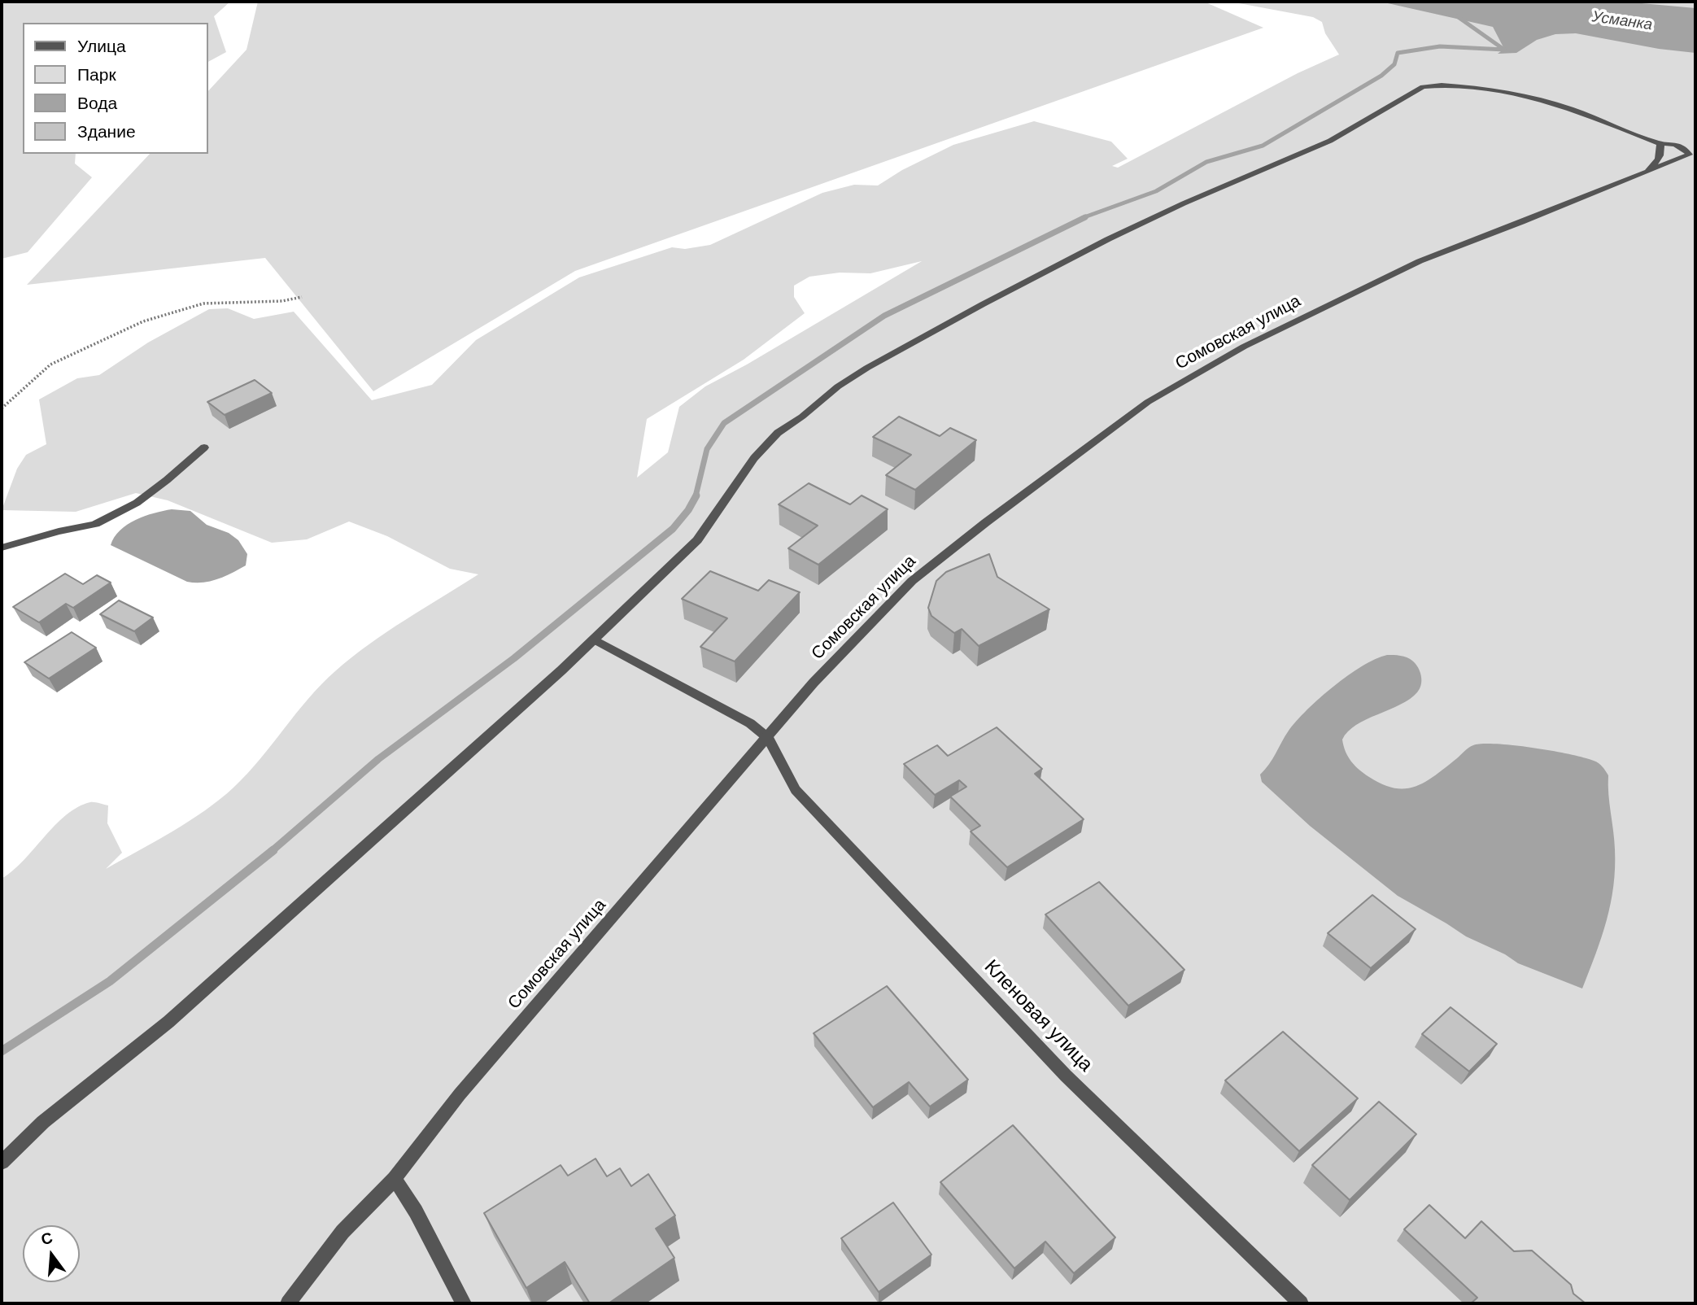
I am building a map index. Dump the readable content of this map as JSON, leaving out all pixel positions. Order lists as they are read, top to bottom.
{
  "streets": {
    "street": ["Сомовская улица", "Кленовая улица"]
  },
  "crossings": [
    ["Сомовская улица", "Кленовая улица"]
  ],
  "water": ["Усманка"],
  "legend": [
    "Улица",
    "Парк",
    "Вода",
    "Здание"
  ],
  "north": "top"
}
